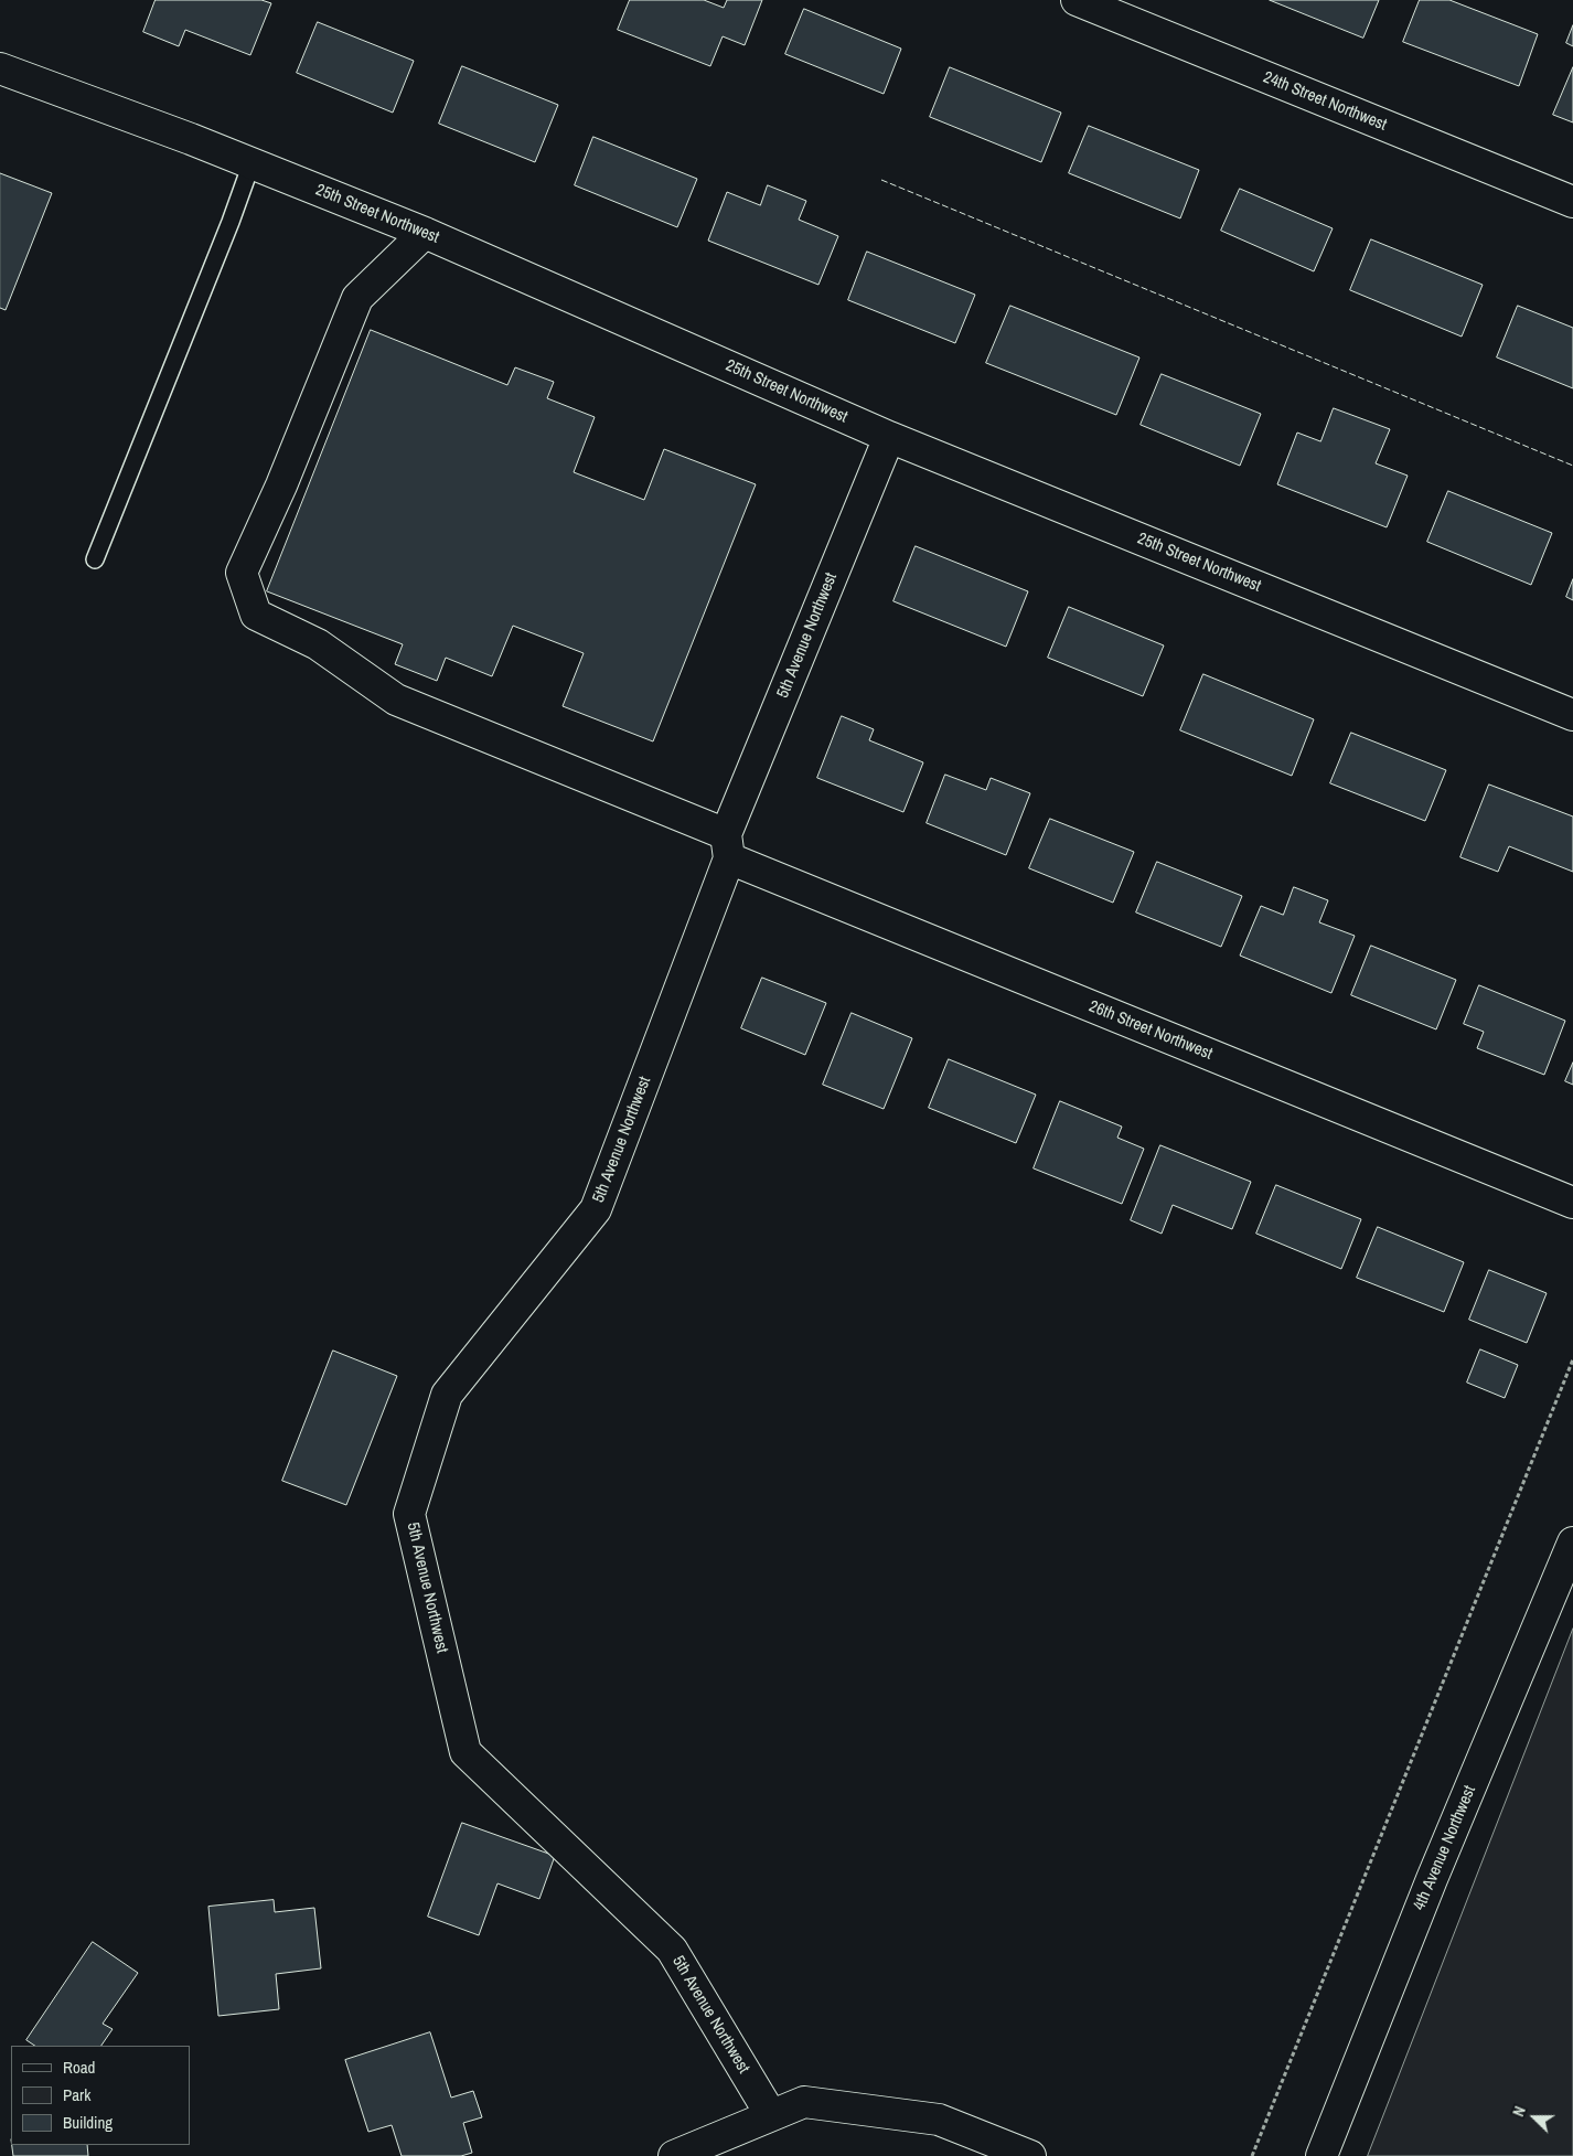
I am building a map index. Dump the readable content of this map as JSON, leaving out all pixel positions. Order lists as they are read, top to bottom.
{
  "streets": {
    "street": [
      "24th Street Northwest",
      "25th Street Northwest",
      "5th Avenue Northwest",
      "26th Street Northwest",
      "4th Avenue Northwest"
    ]
  },
  "crossings": [
    ["25th Street Northwest", "5th Avenue Northwest"],
    ["25th Street Northwest", "26th Street Northwest"],
    ["5th Avenue Northwest", "26th Street Northwest"]
  ],
  "legend": ["Road", "Park", "Building"],
  "north": "left"
}
